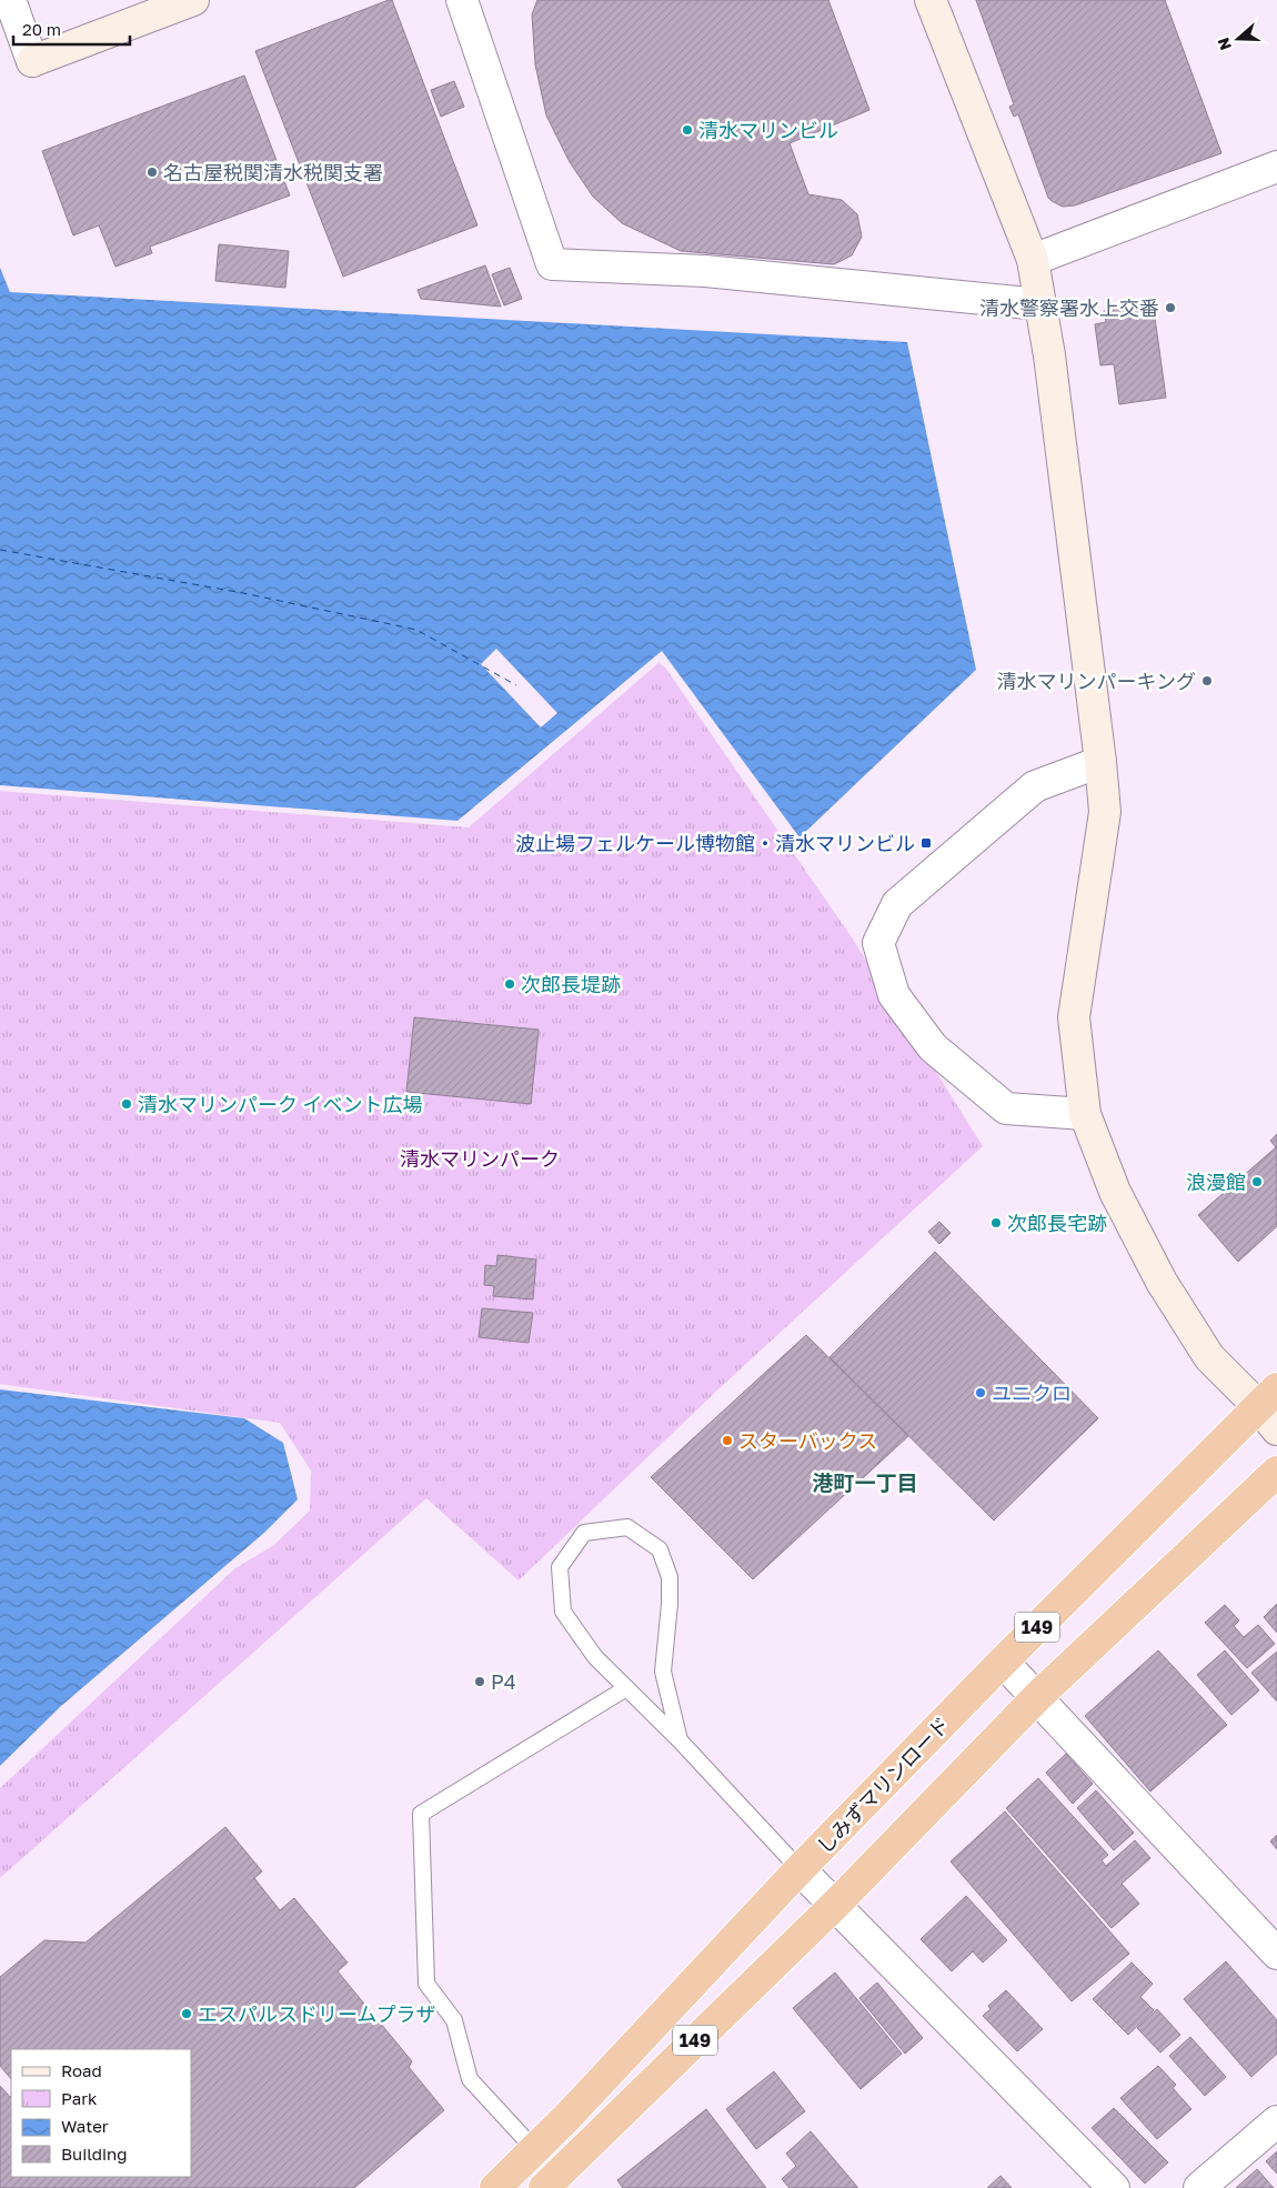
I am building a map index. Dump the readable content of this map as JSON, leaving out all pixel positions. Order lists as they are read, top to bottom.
{
  "streets": {
    "highway": ["149", "しみずマリンロード"]
  },
  "districts": ["港町一丁目"],
  "parks": ["清水マリンパーク"],
  "places": {
    "other": [
      "清水マリンビル",
      "名古屋税関清水税関支署",
      "清水警察署水上交番",
      "清水マリンパーキング",
      "次郎長堤跡",
      "清水マリンパーク イベント広場",
      "浪漫館",
      "次郎長宅跡",
      "ユニクロ",
      "スターバックス",
      "P4",
      "エスパルスドリームプラザ"
    ],
    "transit": ["波止場フェルケール博物館・清水マリンビル"]
  },
  "legend": [
    "Road",
    "Park",
    "Water",
    "Building"
  ],
  "scale_bar": "20 m",
  "north": "left"
}
